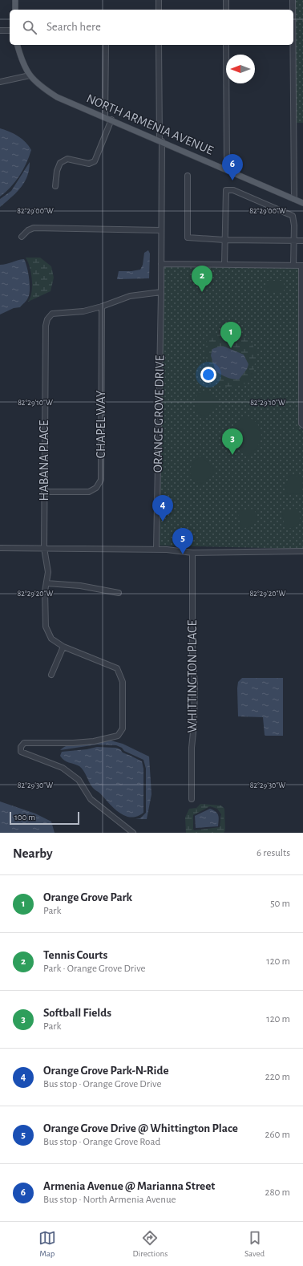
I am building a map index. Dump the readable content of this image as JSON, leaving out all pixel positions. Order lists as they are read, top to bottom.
{
  "streets": {
    "main road": ["NORTH ARMENIA AVENUE"],
    "street": [
      "ORANGE GROVE DRIVE",
      "CHAPEL WAY",
      "HABANA PLACE",
      "WHITTINGTON PLACE"
    ]
  },
  "crossings": [
    ["NORTH ARMENIA AVENUE", "ORANGE GROVE DRIVE"],
    ["ORANGE GROVE DRIVE", "HABANA PLACE"],
    ["CHAPEL WAY", "HABANA PLACE"]
  ],
  "scale_bar": "100 m",
  "north": "left",
  "page": {
    "search": "Search here",
    "pins": [
      "6",
      "2",
      "1",
      "3",
      "4",
      "5"
    ],
    "scale": "100 m",
    "heading": ["Nearby", "6 results"],
    "list": [
      {
        "mark": "1",
        "name": "Orange Grove Park",
        "note": "Park",
        "value": "50 m"
      },
      {
        "mark": "2",
        "name": "Tennis Courts",
        "note": "Park · Orange Grove Drive",
        "value": "120 m"
      },
      {
        "mark": "3",
        "name": "Softball Fields",
        "note": "Park",
        "value": "120 m"
      },
      {
        "mark": "4",
        "name": "Orange Grove Park-N-Ride",
        "note": "Bus stop · Orange Grove Drive",
        "value": "220 m"
      },
      {
        "mark": "5",
        "name": "Orange Grove Drive @ Whittington Place",
        "note": "Bus stop · Orange Grove Road",
        "value": "260 m"
      },
      {
        "mark": "6",
        "name": "Armenia Avenue @ Marianna Street",
        "note": "Bus stop · North Armenia Avenue",
        "value": "280 m"
      }
    ],
    "nav": ["Map", "Directions", "Saved"]
  },
  "coordinates": [
    "82°29'00\"W",
    "82°29'10\"W",
    "82°29'20\"W",
    "82°29'30\"W"
  ]
}
